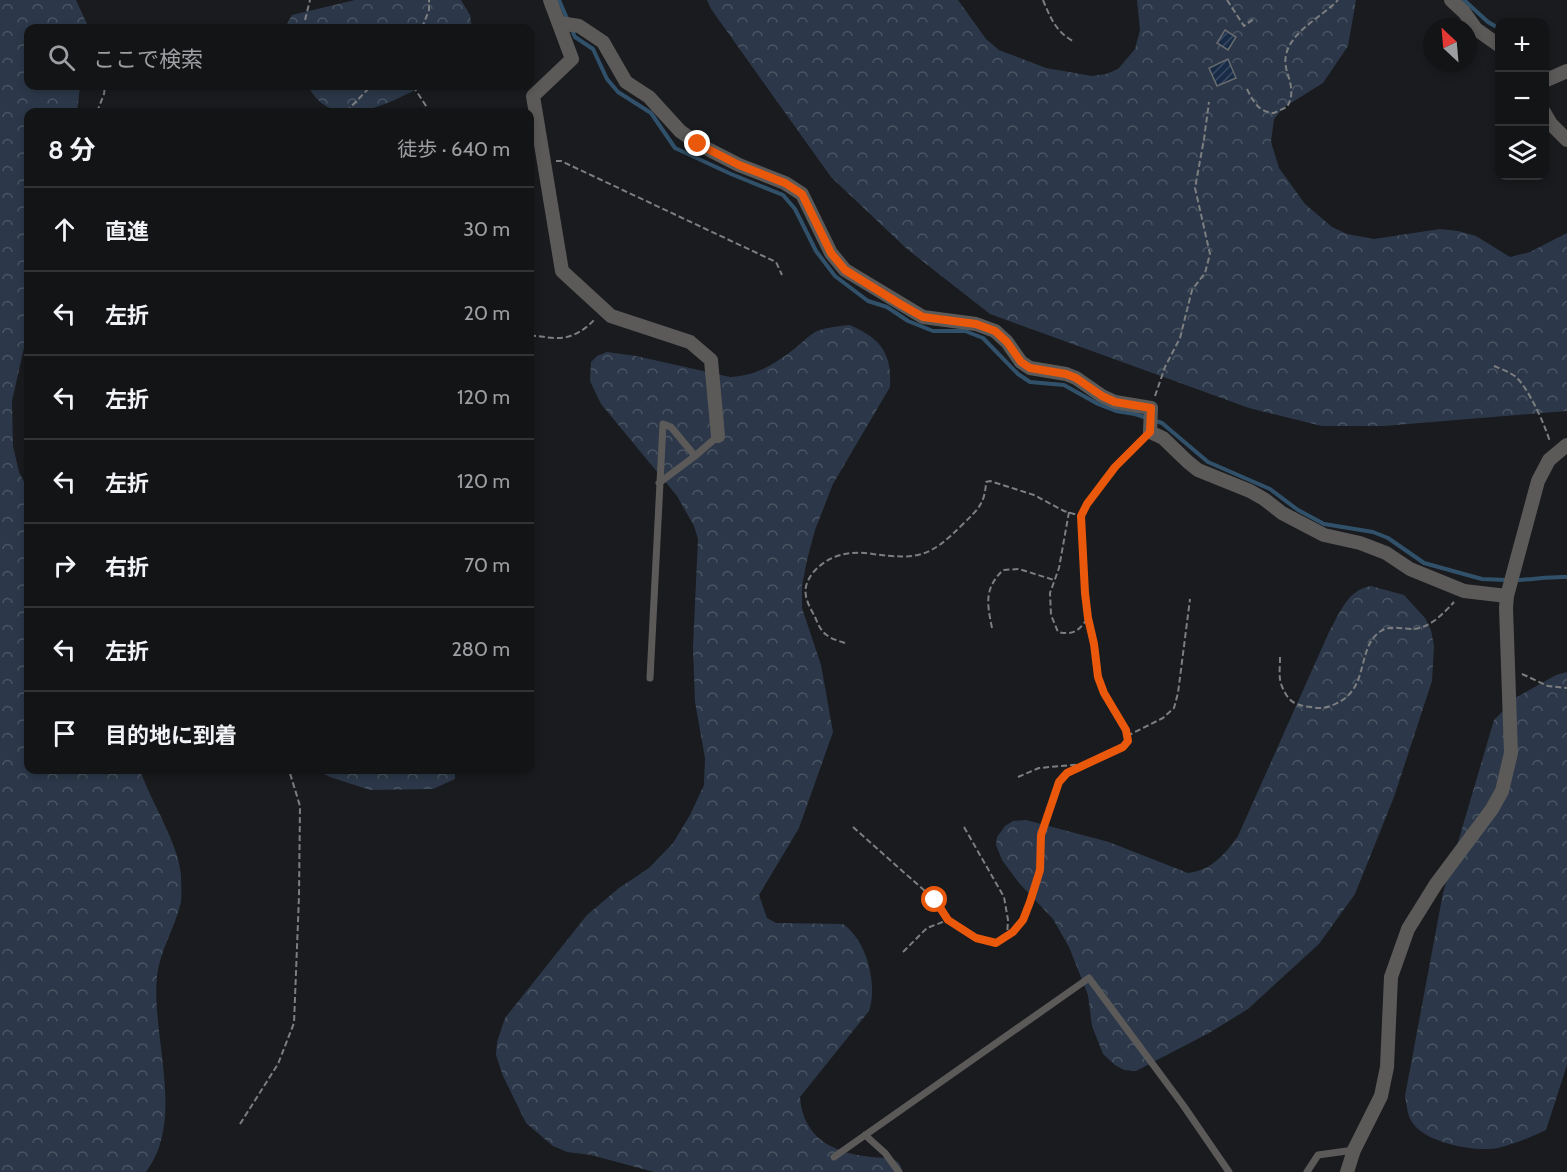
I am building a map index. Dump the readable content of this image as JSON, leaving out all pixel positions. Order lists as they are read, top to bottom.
{
  "north": "top left",
  "page": {
    "map_buttons": ["+", "−"],
    "search": "ここで検索",
    "heading": ["8 分", "徒歩 · 640 m"],
    "list": [
      ["直進", "30 m"],
      ["左折", "20 m"],
      ["左折", "120 m"],
      ["左折", "120 m"],
      ["右折", "70 m"],
      ["左折", "280 m"],
      "目的地に到着"
    ]
  }
}
